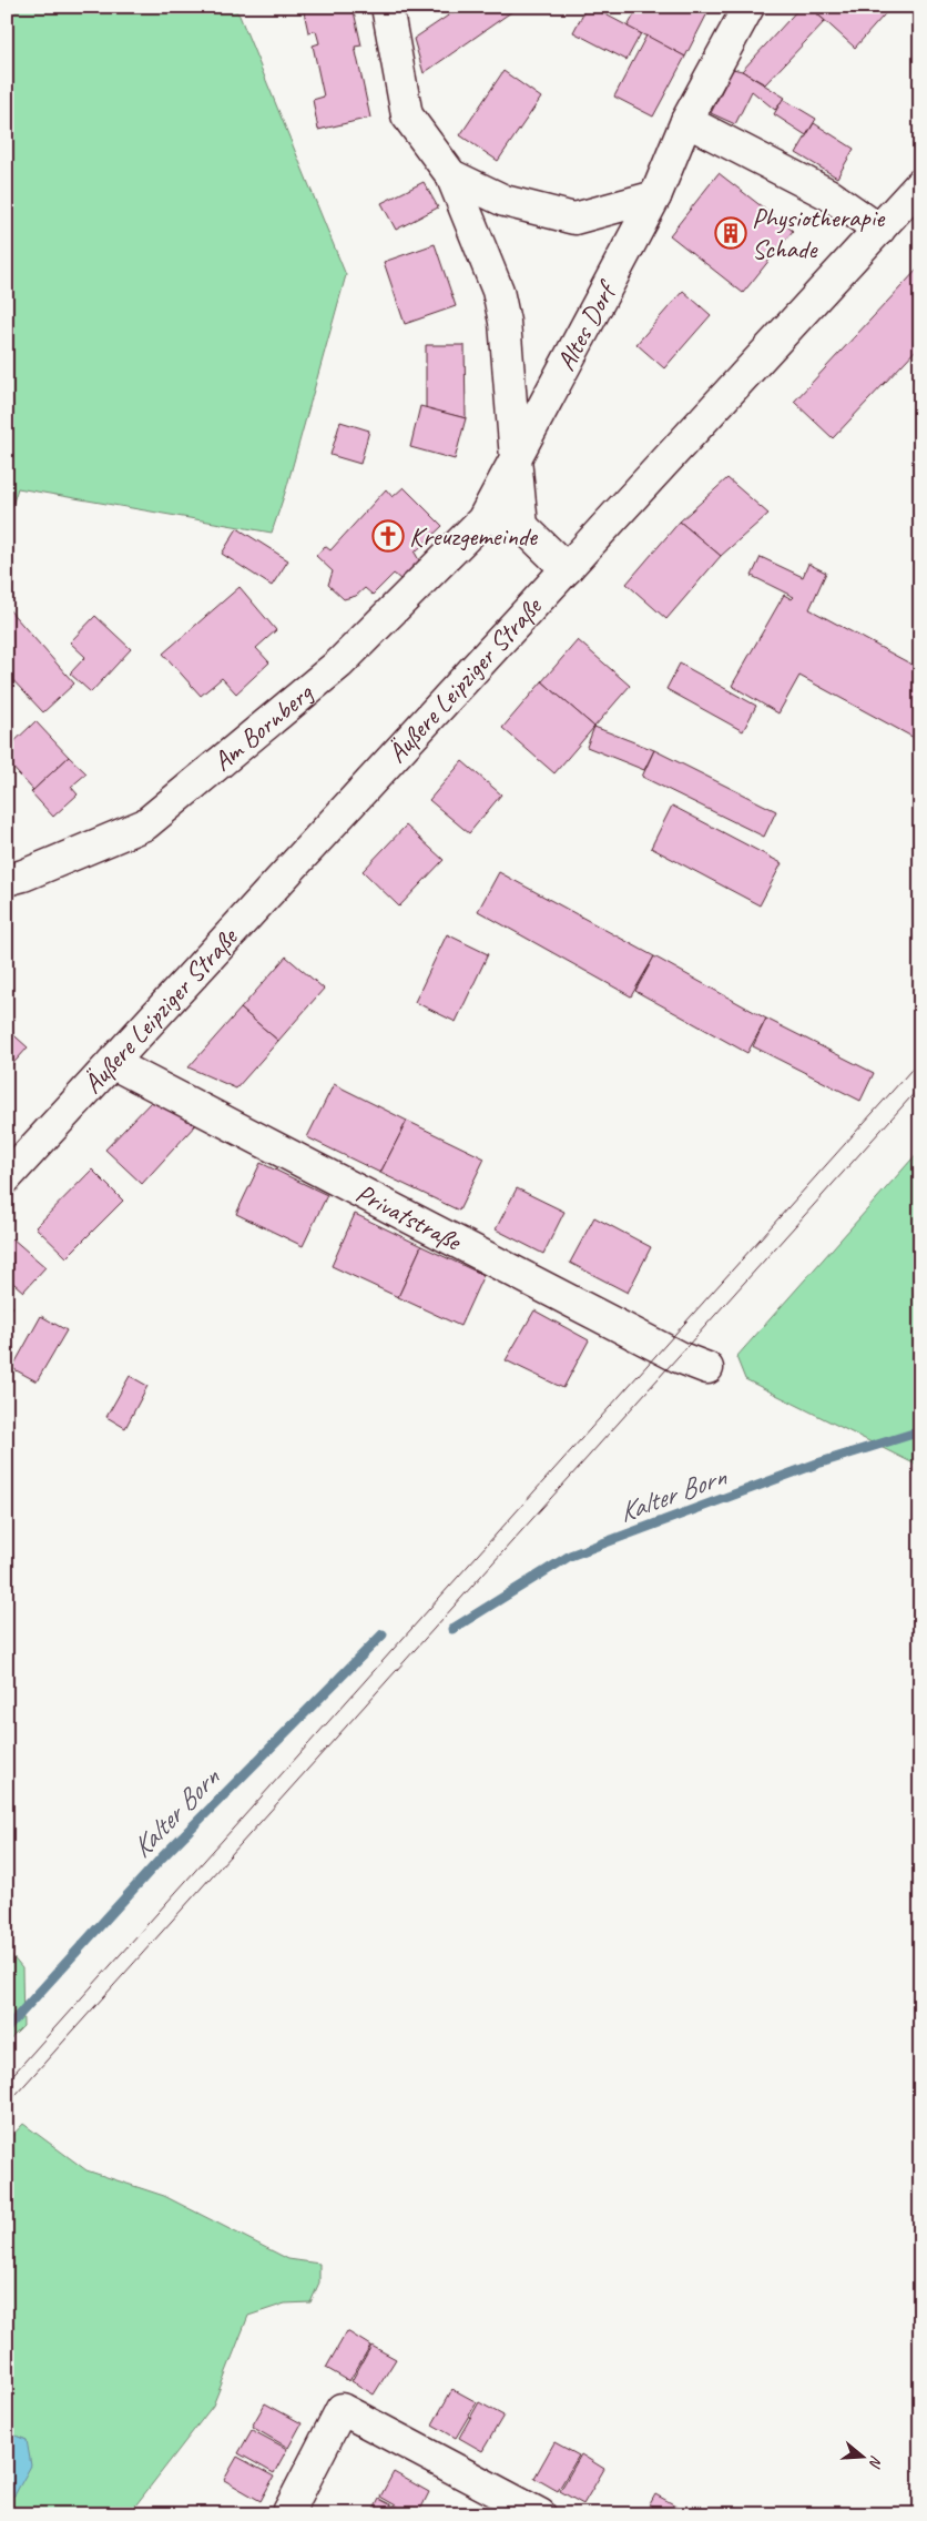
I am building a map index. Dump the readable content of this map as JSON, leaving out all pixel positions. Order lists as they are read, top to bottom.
{
  "streets": {
    "street": [
      "Altes Dorf",
      "Äußere Leipziger Straße",
      "Am Bornberg",
      "Privatstraße"
    ]
  },
  "crossings": [
    ["Altes Dorf", "Am Bornberg"],
    ["Äußere Leipziger Straße", "Privatstraße"]
  ],
  "water": ["Kalter Born"],
  "places": {
    "building": ["Physiotherapie Schade"],
    "church": ["Kreuzgemeinde"]
  },
  "north": "right"
}
